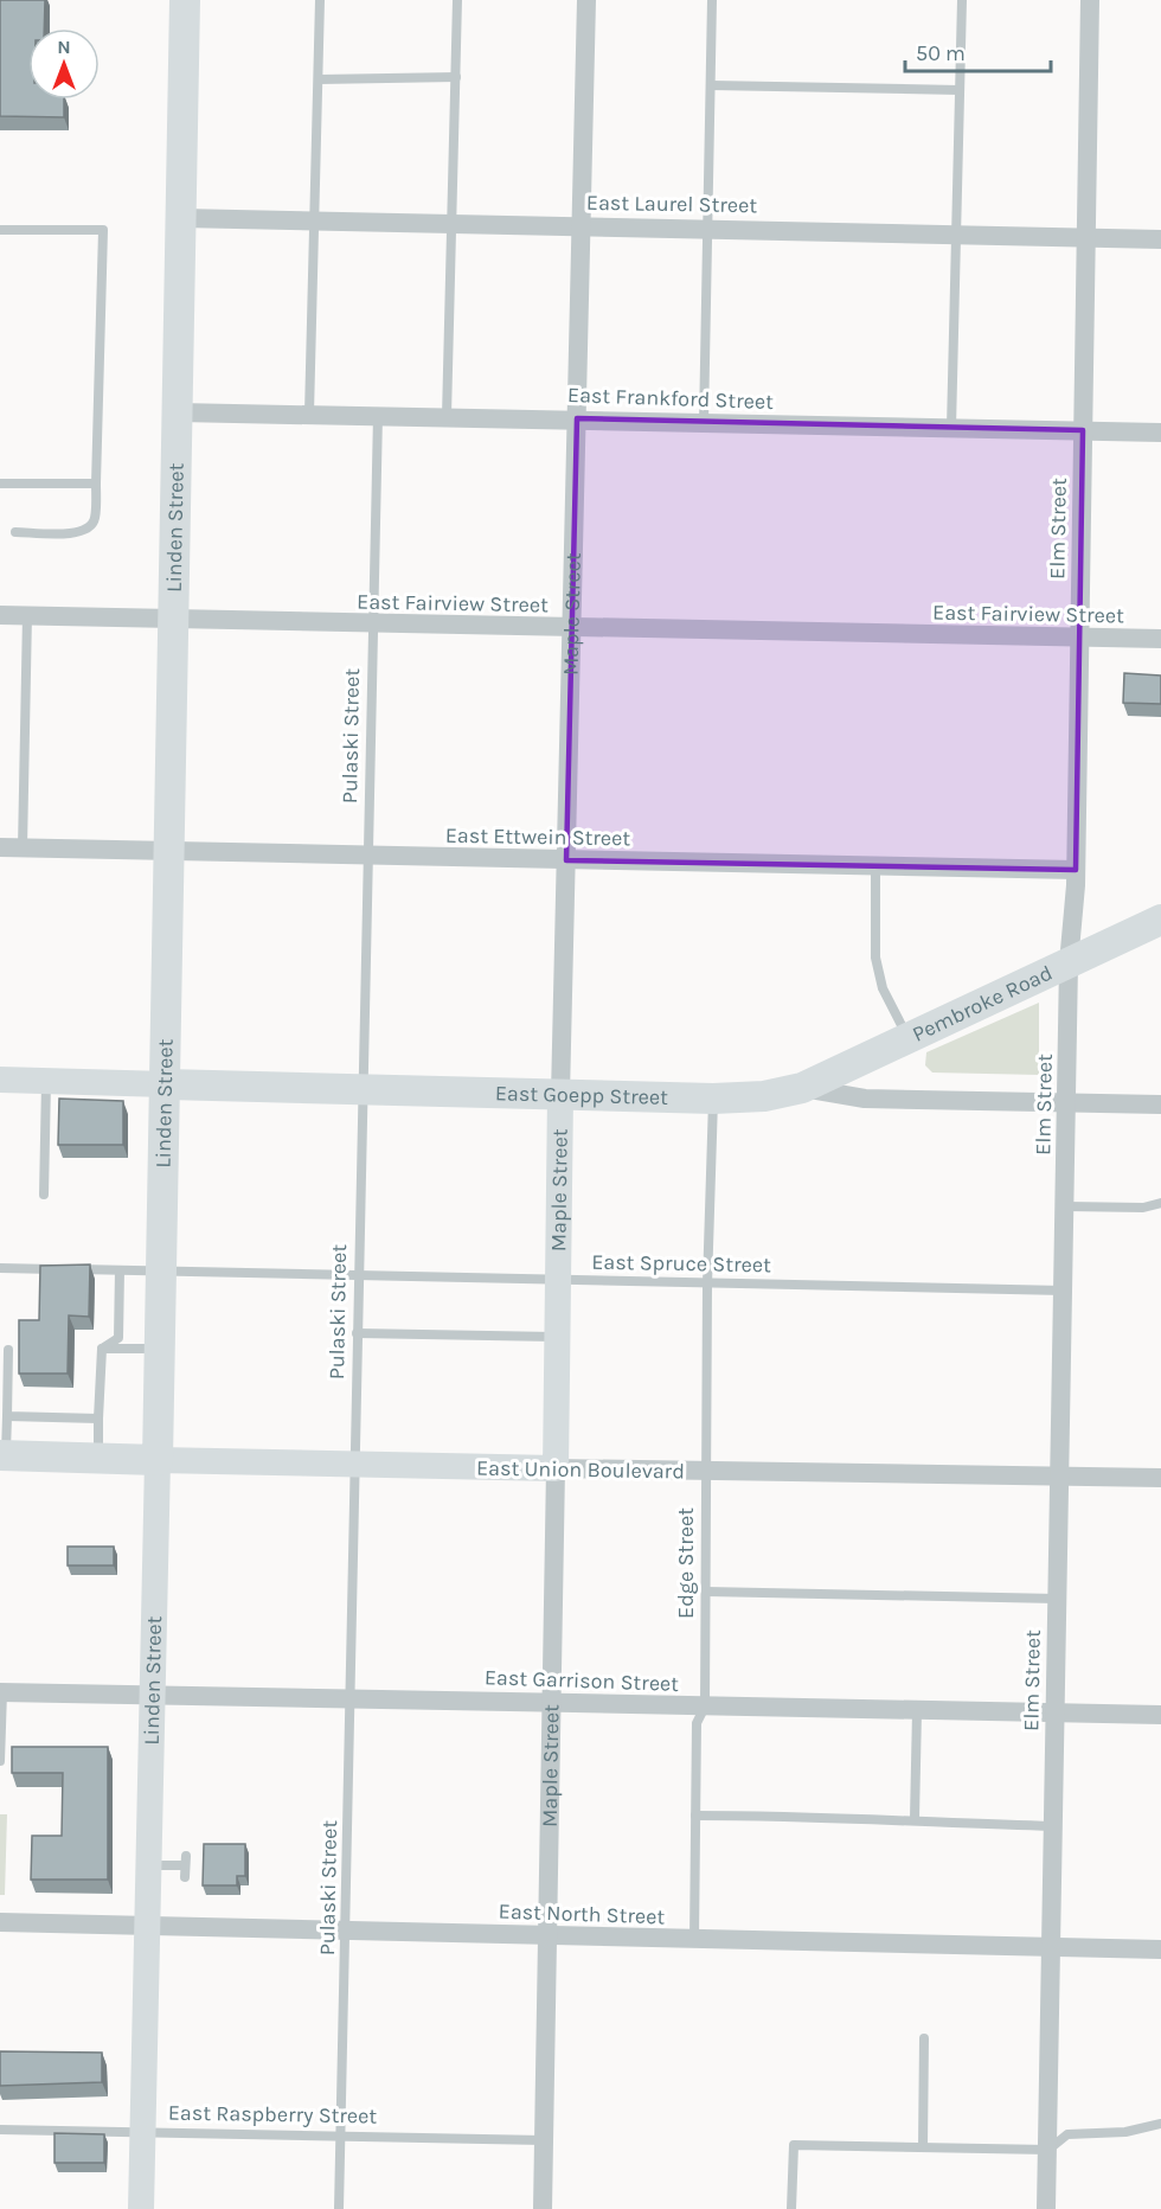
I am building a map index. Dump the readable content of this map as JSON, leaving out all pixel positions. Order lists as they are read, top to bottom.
{
  "streets": {
    "main road": [
      "Linden Street",
      "Pembroke Road",
      "East Goepp Street",
      "East Union Boulevard"
    ],
    "street": [
      "East Laurel Street",
      "East Frankford Street",
      "Elm Street",
      "East Fairview Street",
      "Maple Street",
      "East Ettwein Street",
      "East Garrison Street",
      "East North Street"
    ],
    "lane": [
      "Pulaski Street",
      "East Spruce Street",
      "Edge Street",
      "East Raspberry Street"
    ]
  },
  "crossings": [
    ["East Laurel Street", "Linden Street"],
    ["East Laurel Street", "Elm Street"],
    ["East Laurel Street", "Maple Street"],
    ["East Frankford Street", "Linden Street"],
    ["East Frankford Street", "Elm Street"],
    ["East Frankford Street", "Maple Street"],
    ["East Frankford Street", "Pulaski Street"],
    ["Linden Street", "East Fairview Street"],
    ["Linden Street", "East Ettwein Street"],
    ["Linden Street", "East Goepp Street"],
    ["Linden Street", "East Spruce Street"],
    ["Linden Street", "East Union Boulevard"],
    ["Linden Street", "East Garrison Street"],
    ["Linden Street", "East North Street"],
    ["Linden Street", "East Raspberry Street"],
    ["Elm Street", "East Fairview Street"],
    ["Elm Street", "East Ettwein Street"],
    ["Elm Street", "Pembroke Road"],
    ["Elm Street", "East Goepp Street"],
    ["Elm Street", "East Spruce Street"],
    ["Elm Street", "East Union Boulevard"],
    ["Elm Street", "East Garrison Street"],
    ["Elm Street", "East North Street"],
    ["East Fairview Street", "Maple Street"],
    ["East Fairview Street", "Pulaski Street"],
    ["Maple Street", "East Ettwein Street"],
    ["Maple Street", "East Goepp Street"],
    ["Maple Street", "East Spruce Street"],
    ["Maple Street", "East Union Boulevard"],
    ["Maple Street", "East Garrison Street"],
    ["Maple Street", "East North Street"],
    ["Maple Street", "East Raspberry Street"],
    ["Pulaski Street", "East Ettwein Street"],
    ["Pulaski Street", "East Goepp Street"],
    ["Pulaski Street", "East Spruce Street"],
    ["Pulaski Street", "East Union Boulevard"],
    ["Pulaski Street", "East Garrison Street"],
    ["Pulaski Street", "East North Street"],
    ["Pulaski Street", "East Raspberry Street"],
    ["Pembroke Road", "East Goepp Street"],
    ["East Goepp Street", "Edge Street"],
    ["East Spruce Street", "Edge Street"],
    ["East Union Boulevard", "Edge Street"],
    ["Edge Street", "East Garrison Street"],
    ["Edge Street", "East North Street"]
  ],
  "scale_bar": "50 m",
  "north": "top"
}
